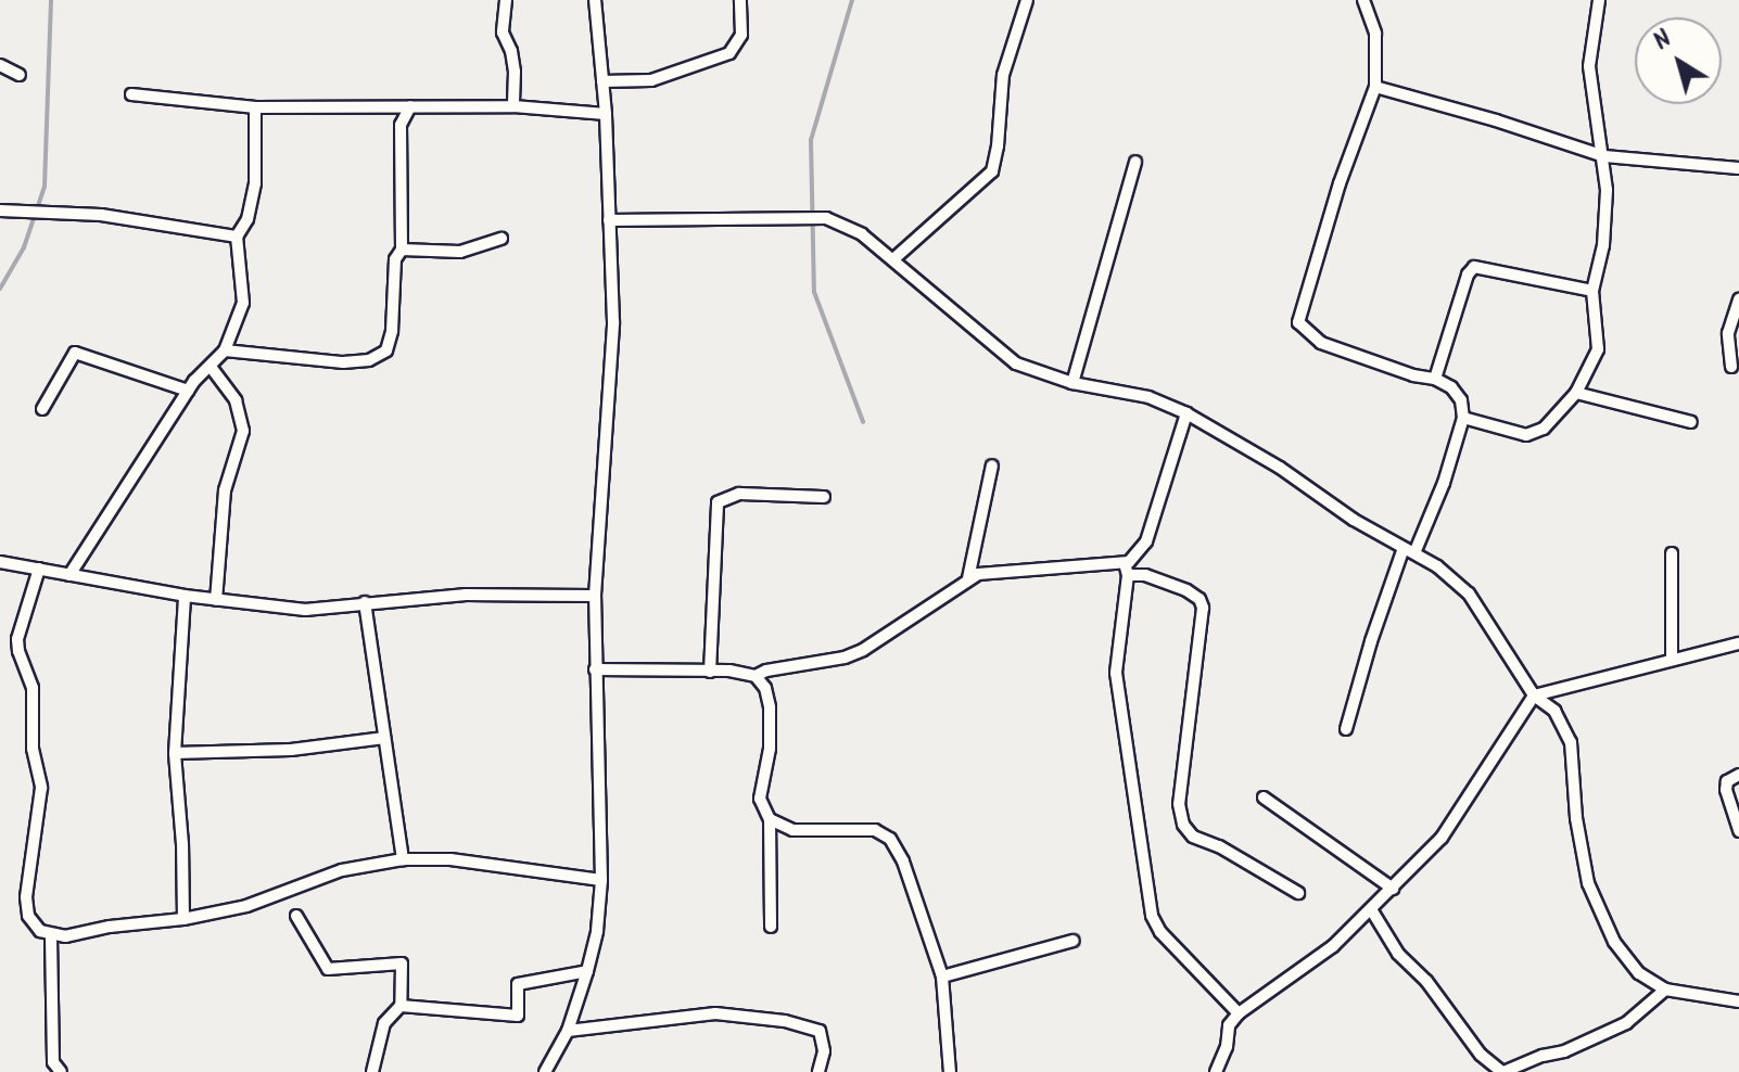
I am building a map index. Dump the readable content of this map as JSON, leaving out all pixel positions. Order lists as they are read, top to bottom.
{
  "north": "top left"
}
